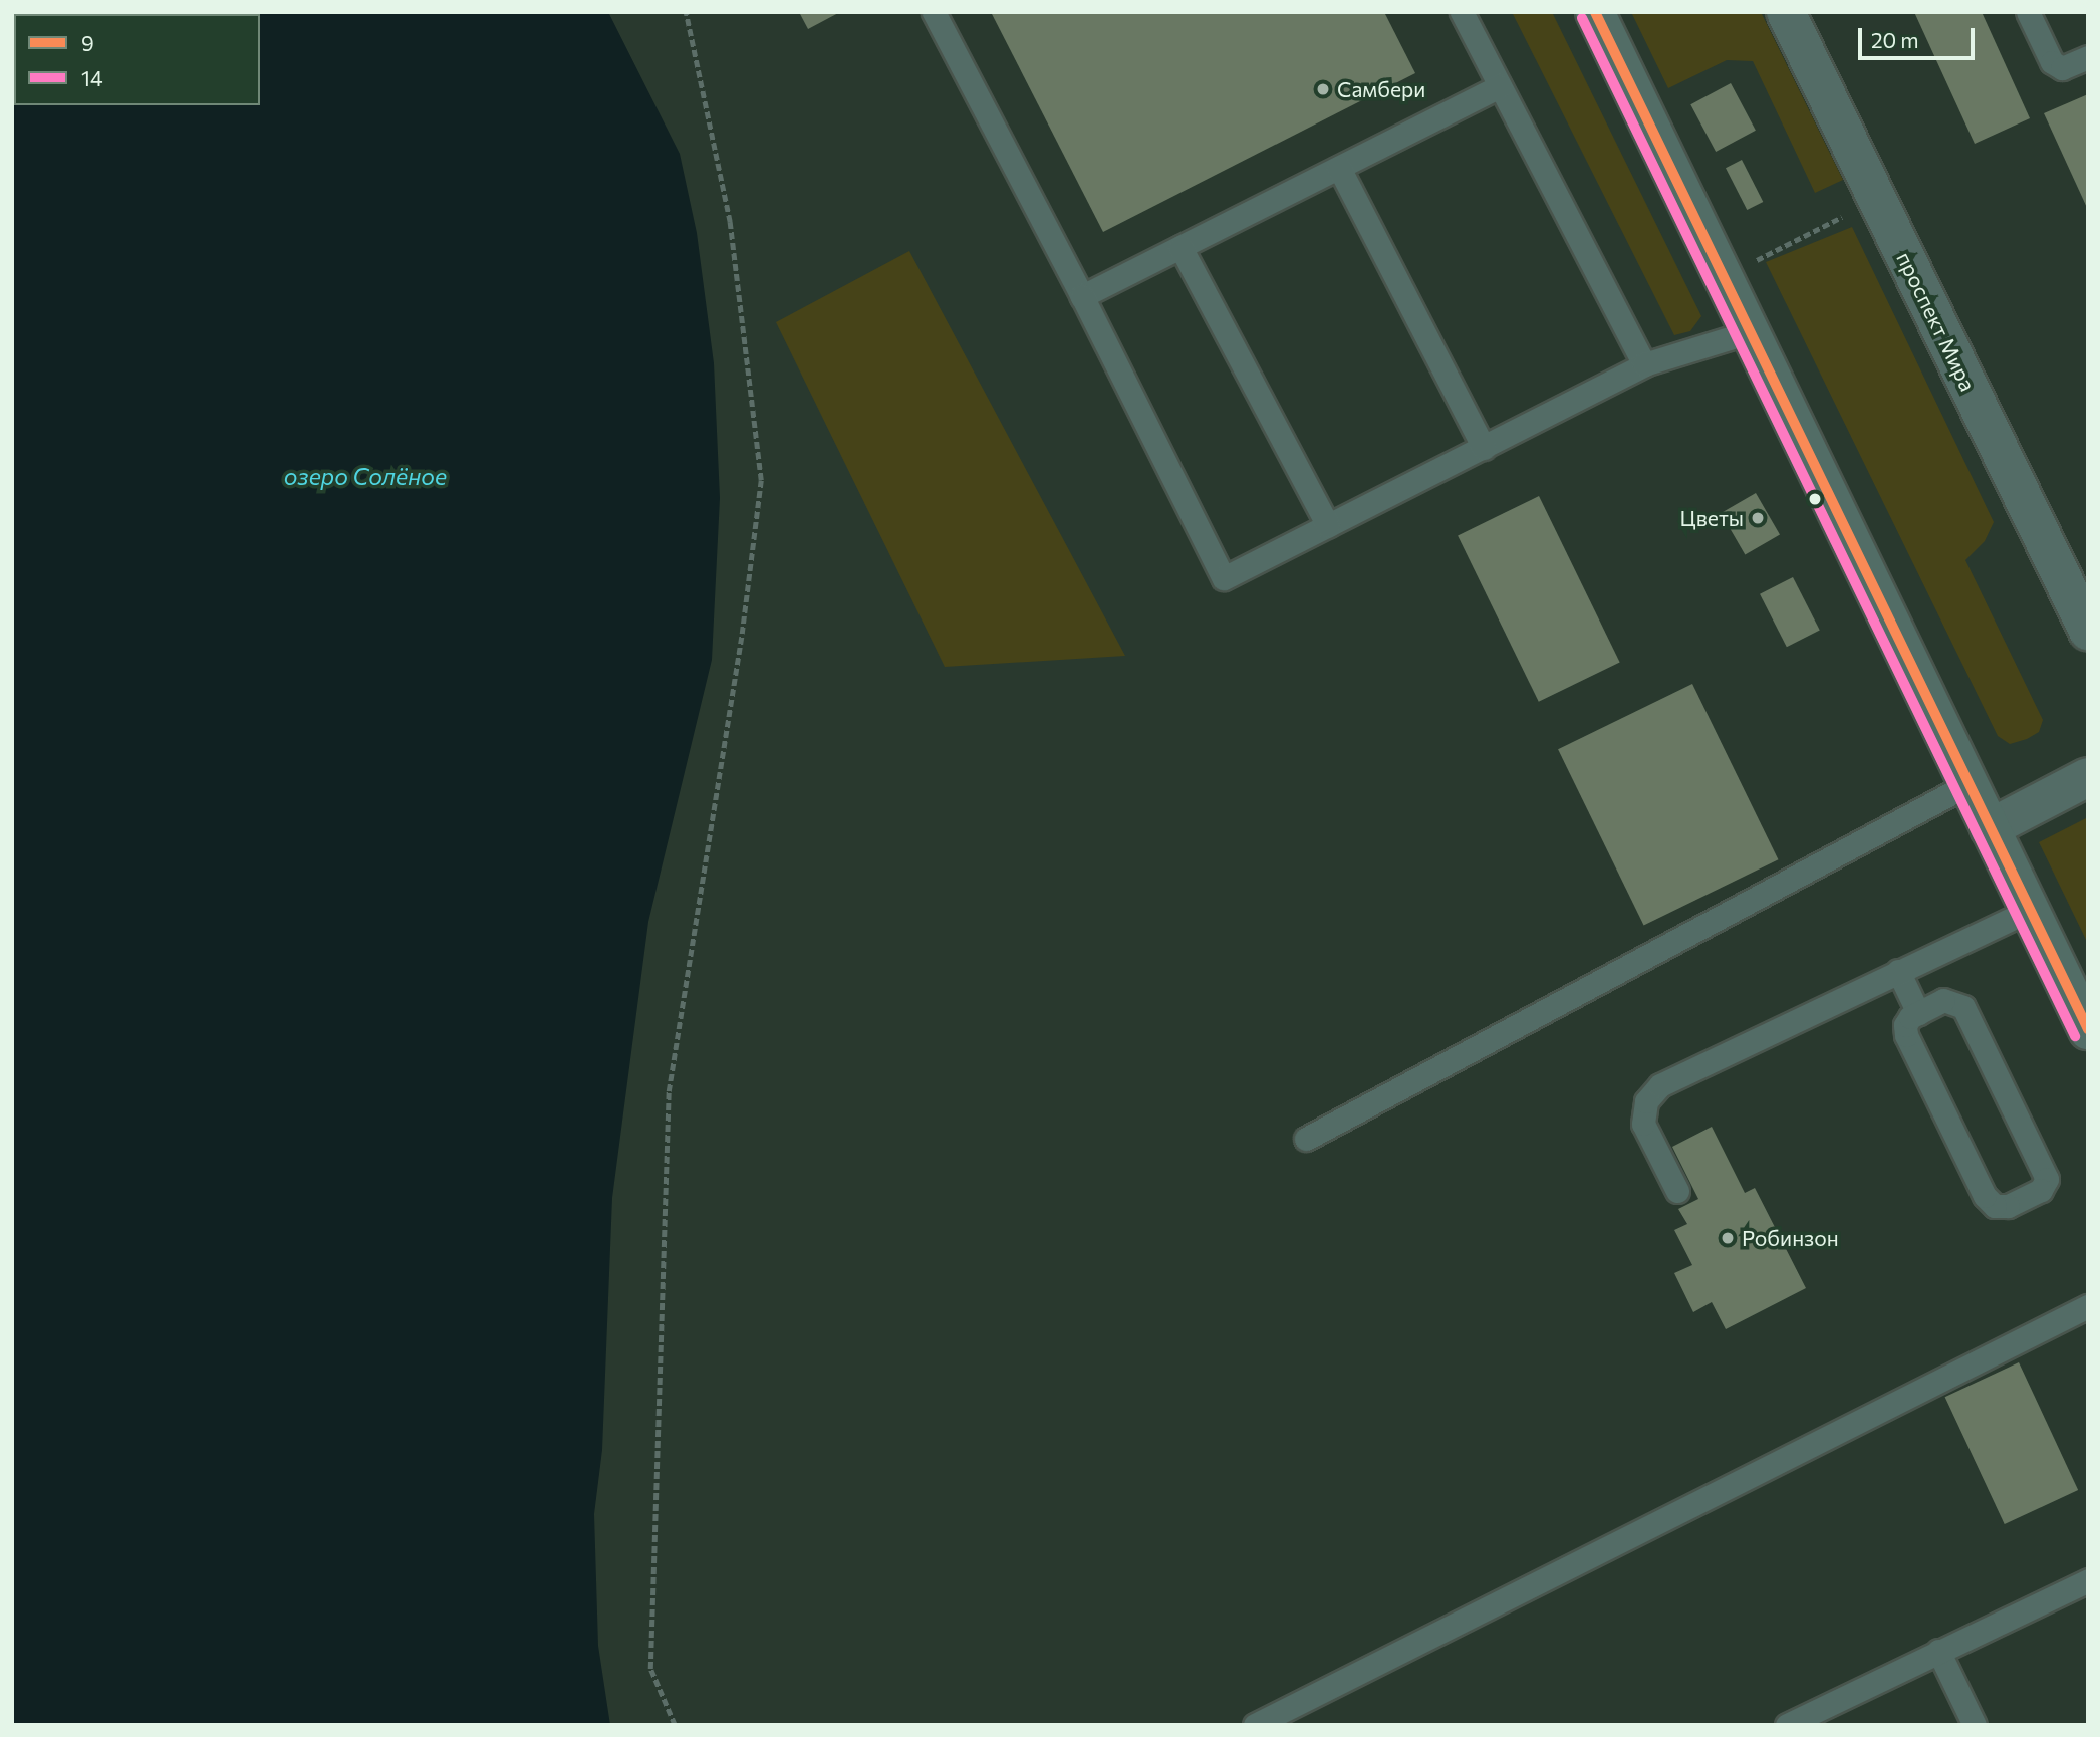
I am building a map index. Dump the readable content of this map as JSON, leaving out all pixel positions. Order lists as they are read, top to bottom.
{
  "streets": {
    "street": ["проспект Мира"]
  },
  "water": ["озеро Солёное"],
  "places": ["Самбери", "Цветы", "Робинзон"],
  "lines": ["transit line 9", "transit line 14"],
  "legend": ["9", "14"],
  "scale_bar": "20 m"
}
